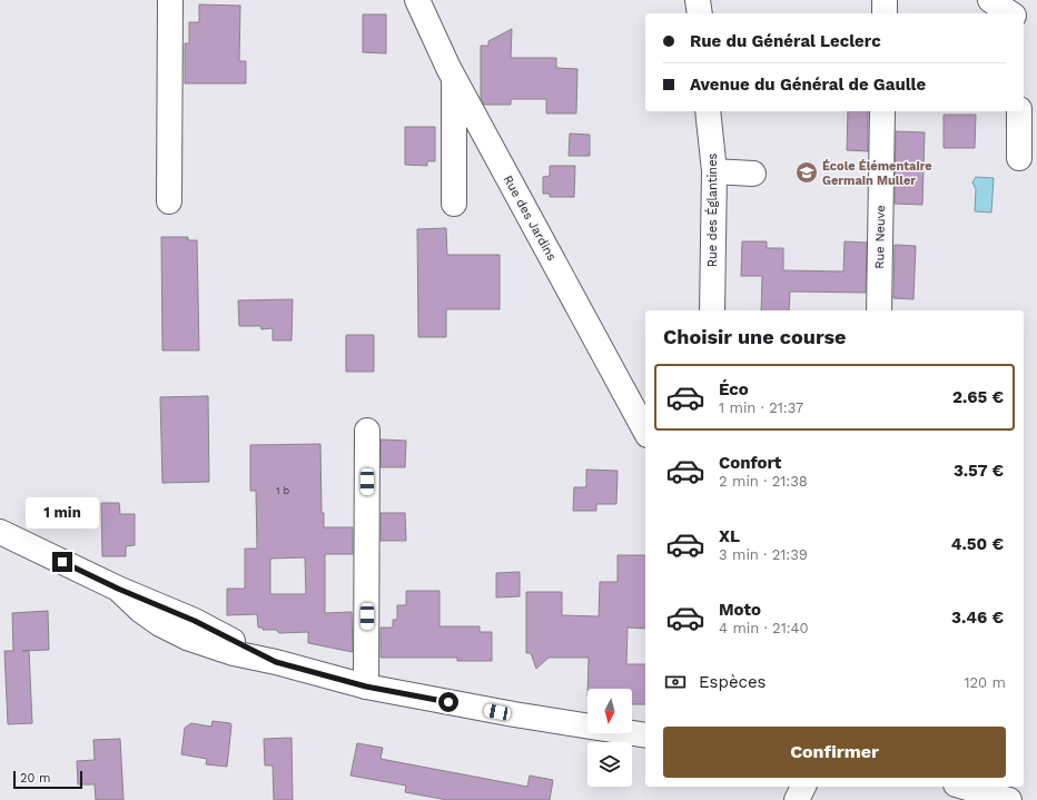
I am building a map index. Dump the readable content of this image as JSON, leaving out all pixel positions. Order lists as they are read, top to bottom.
{
  "streets": {
    "street": ["Rue des Églantines", "Rue des Jardins", "Rue Neuve"]
  },
  "places": {
    "school or university": ["École Élémentaire Germain Muller"]
  },
  "house_numbers": ["1 b"],
  "scale_bar": "20 m",
  "north": "bottom",
  "page": {
    "banner": ["Rue du Général Leclerc", "Avenue du Général de Gaulle"],
    "heading": "Choisir une course",
    "list": [
      {
        "name": "Éco",
        "note": "1 min · 21:37",
        "value": "2.65 €"
      },
      {
        "name": "Confort",
        "note": "2 min · 21:38",
        "value": "3.57 €"
      },
      {
        "name": "XL",
        "note": "3 min · 21:39",
        "value": "4.50 €"
      },
      {
        "name": "Moto",
        "note": "4 min · 21:40",
        "value": "3.46 €"
      }
    ],
    "bubble": "1 min",
    "pay": ["Espèces", "120 m"],
    "buttons": "Confirmer",
    "scale": "20 m"
  }
}
